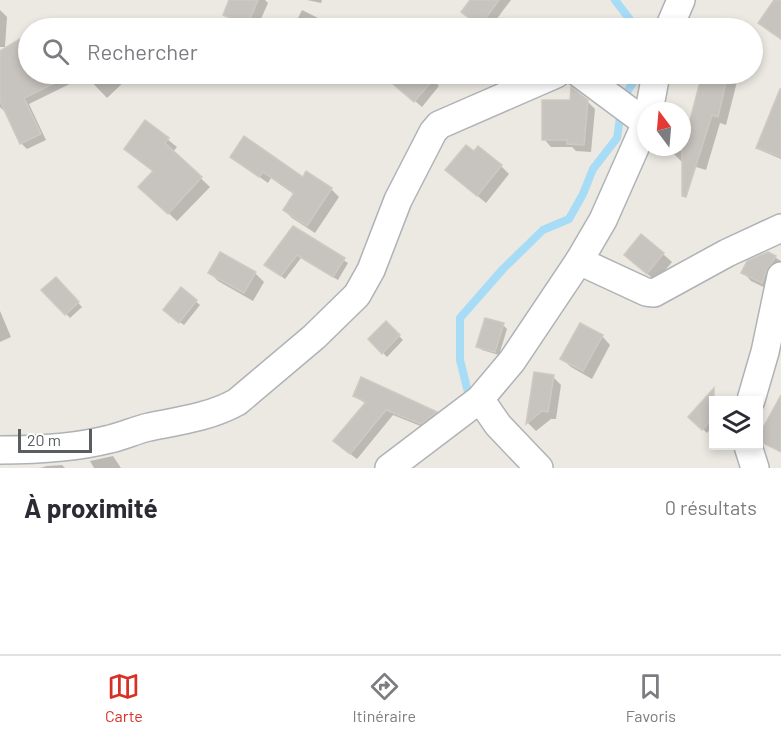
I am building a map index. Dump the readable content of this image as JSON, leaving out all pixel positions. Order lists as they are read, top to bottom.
{
  "scale_bar": "20 m",
  "north": "top",
  "page": {
    "search": "Rechercher",
    "scale": "20 m",
    "heading": ["À proximité", "0 résultats"],
    "nav": ["Carte", "Itinéraire", "Favoris"]
  }
}
